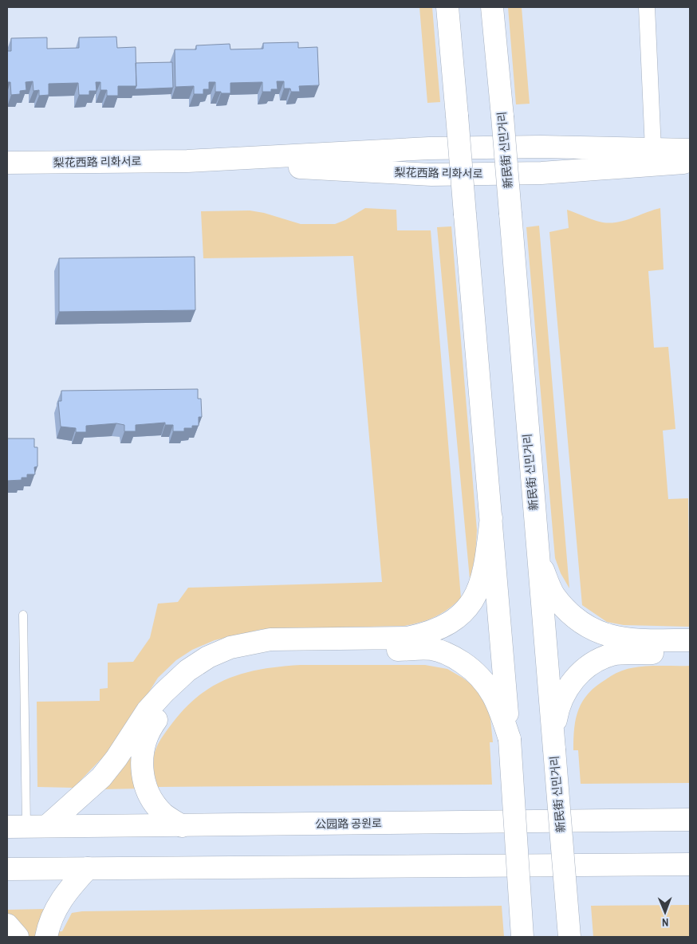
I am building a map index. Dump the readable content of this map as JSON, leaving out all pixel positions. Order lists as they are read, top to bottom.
{
  "streets": {
    "main road": ["新民街 신민거리", "梨花西路 리화서로", "公园路 공원로"]
  },
  "north": "bottom"
}
